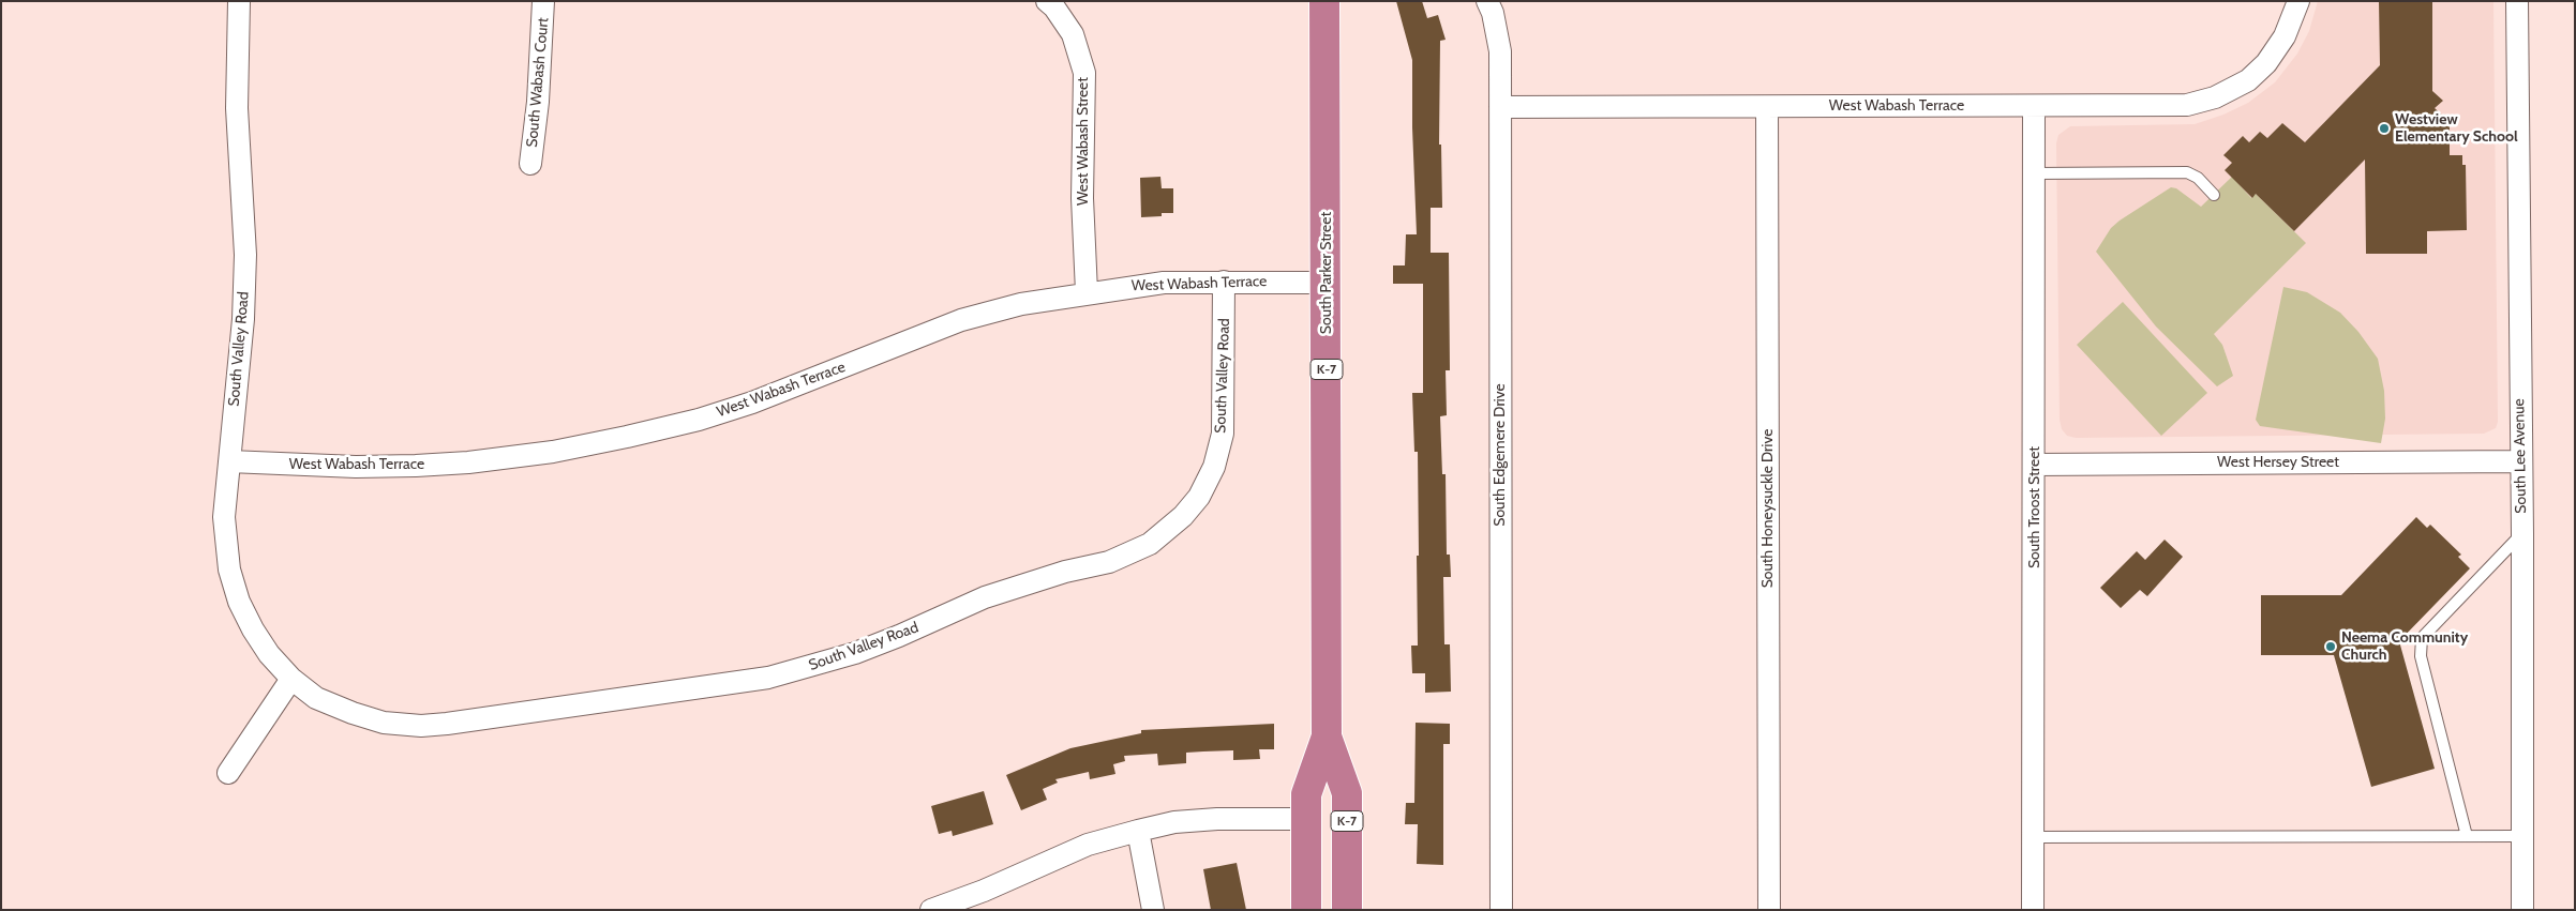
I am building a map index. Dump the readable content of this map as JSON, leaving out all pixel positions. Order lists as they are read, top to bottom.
{
  "streets": {
    "highway": ["South Parker Street", "K-7"],
    "street": [
      "South Wabash Court",
      "West Wabash Terrace",
      "West Wabash Street",
      "South Valley Road",
      "South Edgemere Drive",
      "South Lee Avenue",
      "West Hersey Street",
      "South Troost Street",
      "South Honeysuckle Drive"
    ]
  },
  "crossings": [
    ["West Wabash Terrace", "West Wabash Street"],
    ["West Wabash Terrace", "South Parker Street"],
    ["West Wabash Terrace", "South Valley Road"],
    ["West Wabash Terrace", "South Edgemere Drive"],
    ["West Wabash Terrace", "South Troost Street"],
    ["West Wabash Terrace", "South Honeysuckle Drive"],
    ["South Lee Avenue", "West Hersey Street"],
    ["West Hersey Street", "South Troost Street"]
  ],
  "places": ["Westview Elementary School", "Neema Community Church"]
}
